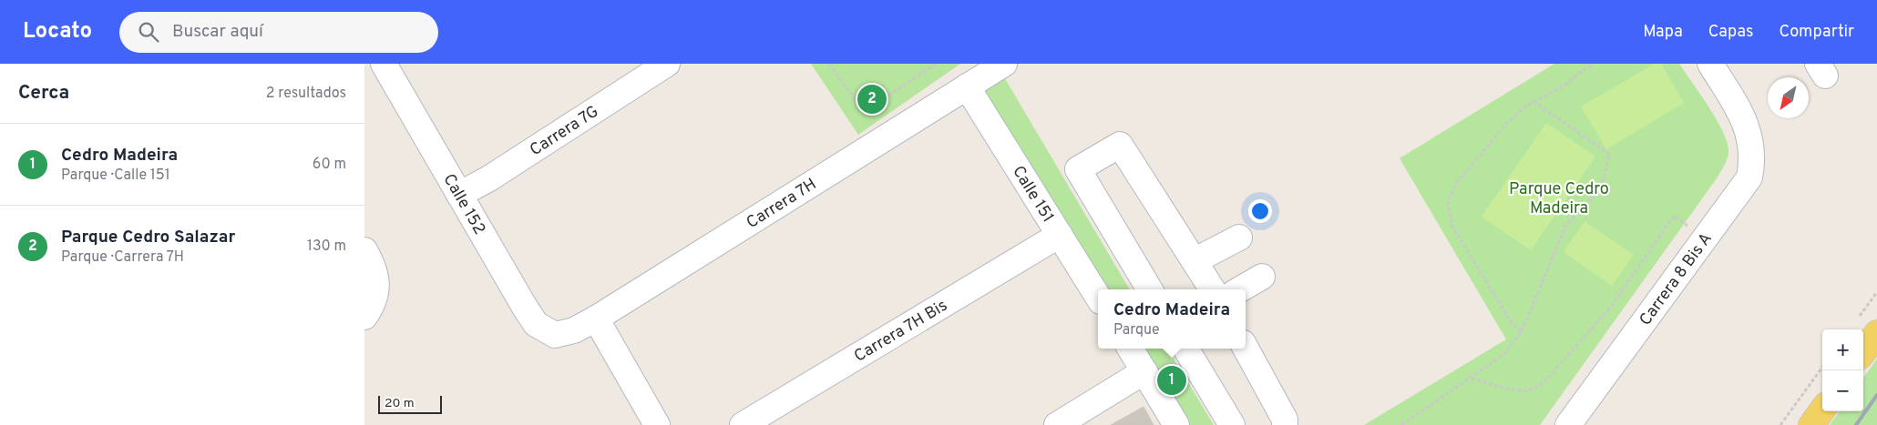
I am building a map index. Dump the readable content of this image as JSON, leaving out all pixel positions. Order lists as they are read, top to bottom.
{
  "streets": {
    "street": [
      "Carrera 7G",
      "Calle 151",
      "Carrera 7H",
      "Calle 152",
      "Carrera 8 Bis A",
      "Carrera 7H Bis"
    ]
  },
  "crossings": [
    ["Carrera 7G", "Calle 152"],
    ["Calle 151", "Carrera 7H"],
    ["Calle 151", "Carrera 7H Bis"],
    ["Carrera 7H", "Calle 152"]
  ],
  "parks": ["Parque Cedro Madeira"],
  "scale_bar": "20 m",
  "north": "bottom left",
  "page": {
    "header": "Locato",
    "search": "Buscar aquí",
    "nav": ["Mapa", "Capas", "Compartir"],
    "heading": ["Cerca", "2 resultados"],
    "pins": ["2", "1"],
    "list": [
      {
        "mark": "1",
        "name": "Cedro Madeira",
        "note": "Parque · Calle 151",
        "value": "60 m"
      },
      {
        "mark": "2",
        "name": "Parque Cedro Salazar",
        "note": "Parque · Carrera 7H",
        "value": "130 m"
      }
    ],
    "popup": ["Cedro Madeira", "Parque"],
    "map_buttons": ["+", "−"],
    "scale": "20 m"
  }
}
